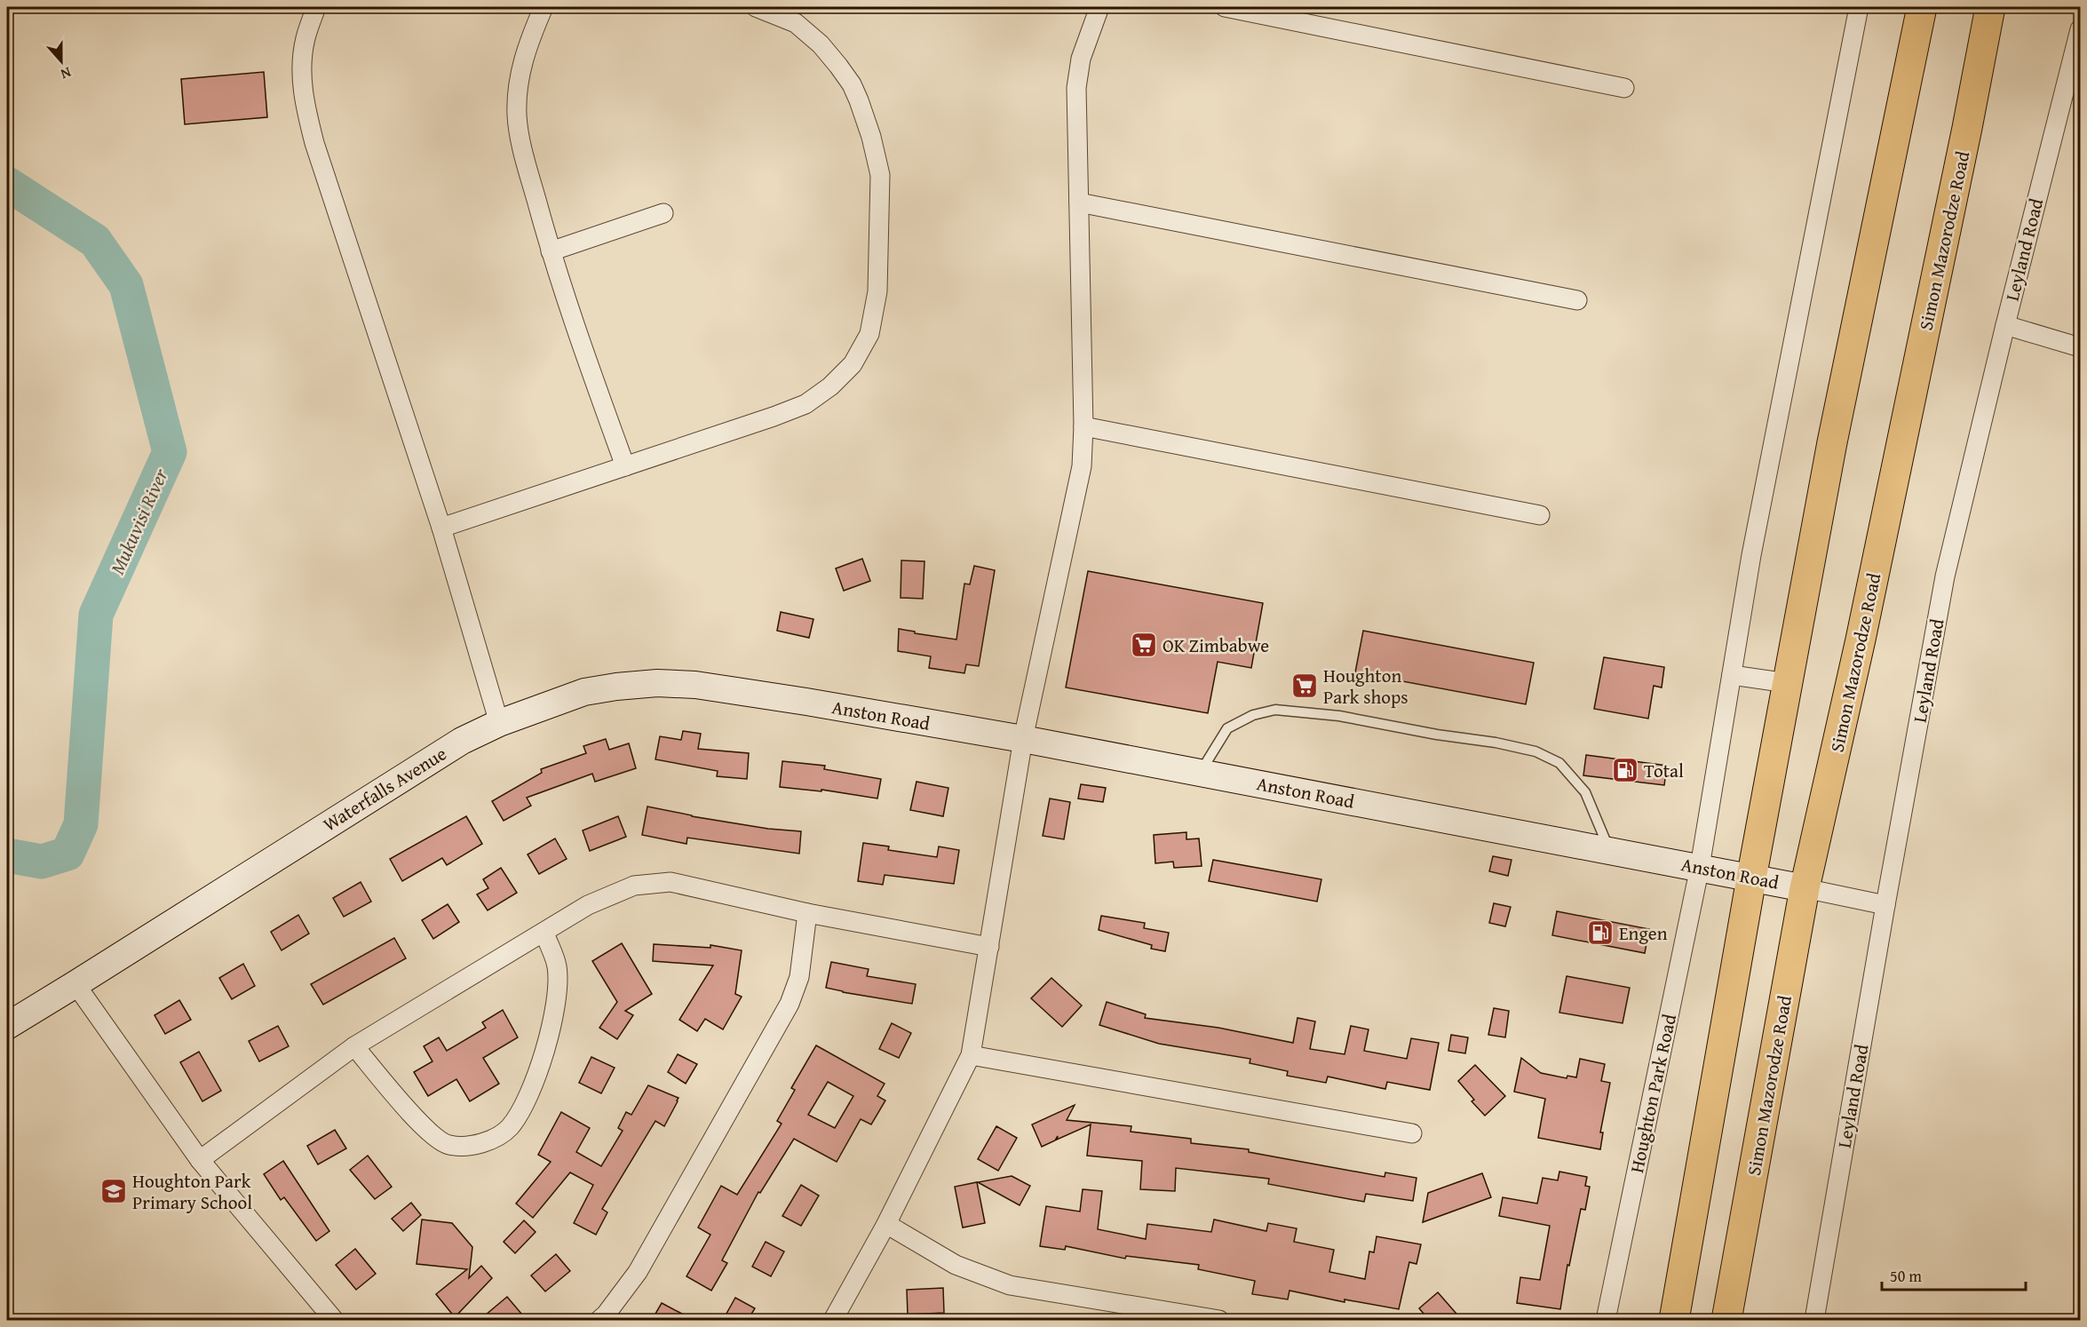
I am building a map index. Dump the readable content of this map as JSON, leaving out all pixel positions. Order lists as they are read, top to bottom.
{
  "streets": {
    "highway": ["Simon Mazorodze Road"],
    "main road": ["Anston Road", "Waterfalls Avenue"],
    "street": ["Leyland Road", "Houghton Park Road"]
  },
  "crossings": [
    ["Simon Mazorodze Road", "Anston Road"],
    ["Anston Road", "Waterfalls Avenue"],
    ["Anston Road", "Houghton Park Road"]
  ],
  "water": ["Mukuvisi River"],
  "places": {
    "supermarket": ["OK Zimbabwe", "Houghton Park shops"],
    "fuel station": ["Total", "Engen"],
    "school or university": ["Houghton Park Primary School"]
  },
  "scale_bar": "50 m",
  "north": "bottom"
}
